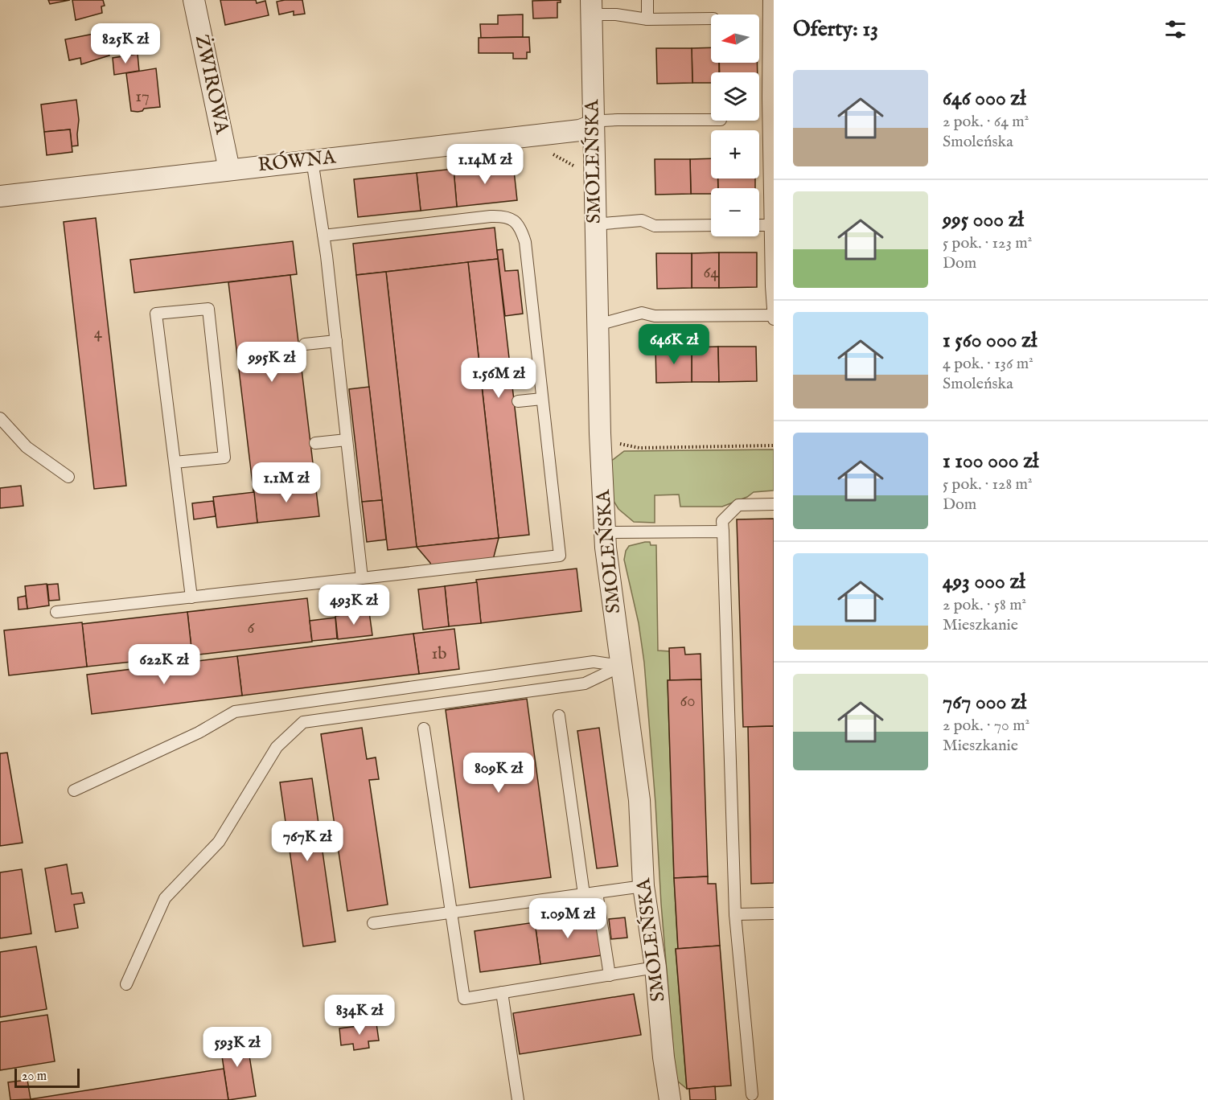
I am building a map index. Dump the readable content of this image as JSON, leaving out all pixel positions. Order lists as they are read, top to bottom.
{
  "streets": {
    "street": ["ŻWIROWA", "RÓWNA", "SMOLEŃSKA"]
  },
  "crossings": [
    ["ŻWIROWA", "RÓWNA"],
    ["RÓWNA", "SMOLEŃSKA"]
  ],
  "house_numbers": [
    "17",
    "64",
    "4",
    "6",
    "1b",
    "60"
  ],
  "scale_bar": "20 m",
  "north": "left",
  "page": {
    "heading": "Oferty: 13",
    "map_buttons": ["+", "−"],
    "price": [
      "825K zł",
      "1.14M zł",
      "646K zł",
      "995K zł",
      "1.56M zł",
      "1.1M zł",
      "493K zł",
      "622K zł",
      "809K zł",
      "767K zł",
      "1.09M zł",
      "834K zł",
      "593K zł"
    ],
    "list": [
      {
        "name": "646 000 zł",
        "note": "2 pok. · 64 m² · Smoleńska"
      },
      {
        "name": "995 000 zł",
        "note": "5 pok. · 123 m² · Dom"
      },
      {
        "name": "1 560 000 zł",
        "note": "4 pok. · 136 m² · Smoleńska"
      },
      {
        "name": "1 100 000 zł",
        "note": "5 pok. · 128 m² · Dom"
      },
      {
        "name": "493 000 zł",
        "note": "2 pok. · 58 m² · Mieszkanie"
      },
      {
        "name": "767 000 zł",
        "note": "2 pok. · 70 m² · Mieszkanie"
      }
    ],
    "scale": "20 m"
  }
}
